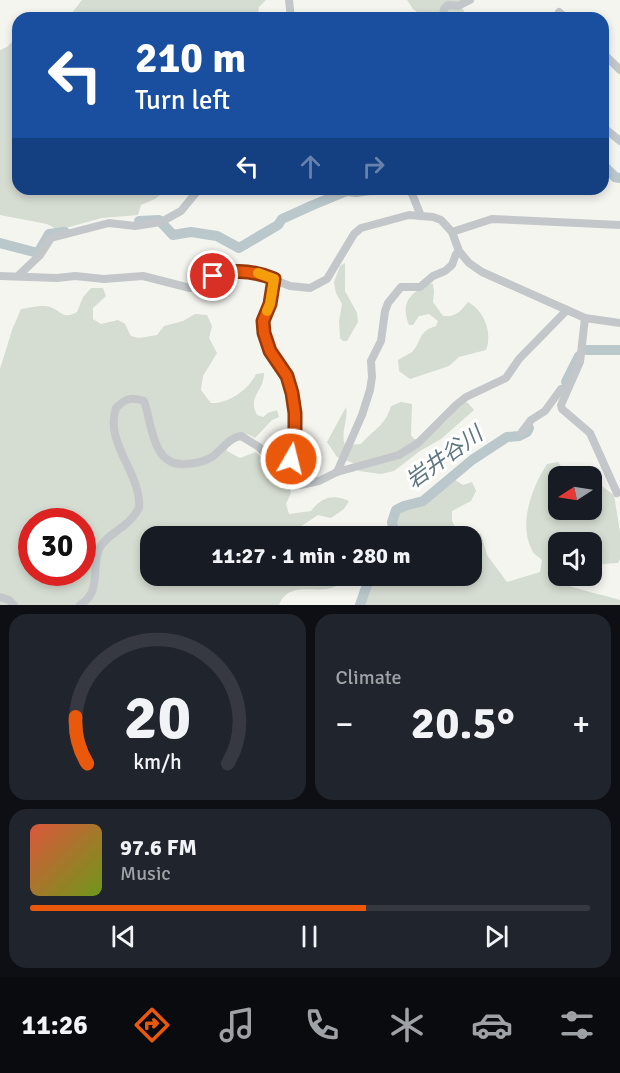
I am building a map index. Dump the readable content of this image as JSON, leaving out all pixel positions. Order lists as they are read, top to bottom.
{
  "water": ["岩井谷川"],
  "north": "left",
  "page": {
    "turn": ["210 m", "Turn left"],
    "limit": "30",
    "trip": "11:27 · 1 min · 280 m",
    "tile": "Climate",
    "heat": ["−", "20.5°", "+"],
    "song": ["97.6 FM", "Music"],
    "tabs": "11:26",
    "gauge": ["20", "km/h"]
  }
}
